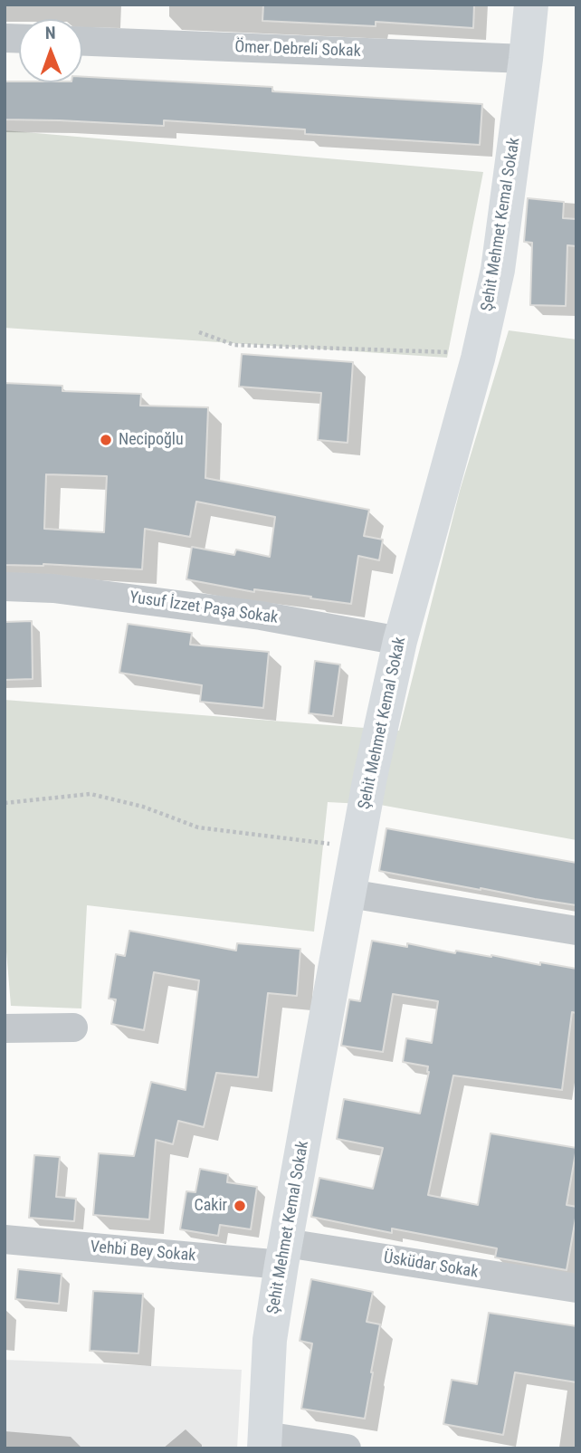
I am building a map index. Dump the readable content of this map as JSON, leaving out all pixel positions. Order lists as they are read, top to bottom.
{
  "streets": {
    "street": [
      "Ömer Debreli Sokak",
      "Şehit Mehmet Kemal Sokak",
      "Yusuf İzzet Paşa Sokak",
      "Vehbi Bey Sokak",
      "Üsküdar Sokak"
    ]
  },
  "crossings": [
    ["Ömer Debreli Sokak", "Şehit Mehmet Kemal Sokak"],
    ["Şehit Mehmet Kemal Sokak", "Yusuf İzzet Paşa Sokak"],
    ["Şehit Mehmet Kemal Sokak", "Vehbi Bey Sokak"],
    ["Şehit Mehmet Kemal Sokak", "Üsküdar Sokak"],
    ["Vehbi Bey Sokak", "Üsküdar Sokak"]
  ],
  "places": ["Necipoğlu", "Cakir"],
  "north": "top"
}
